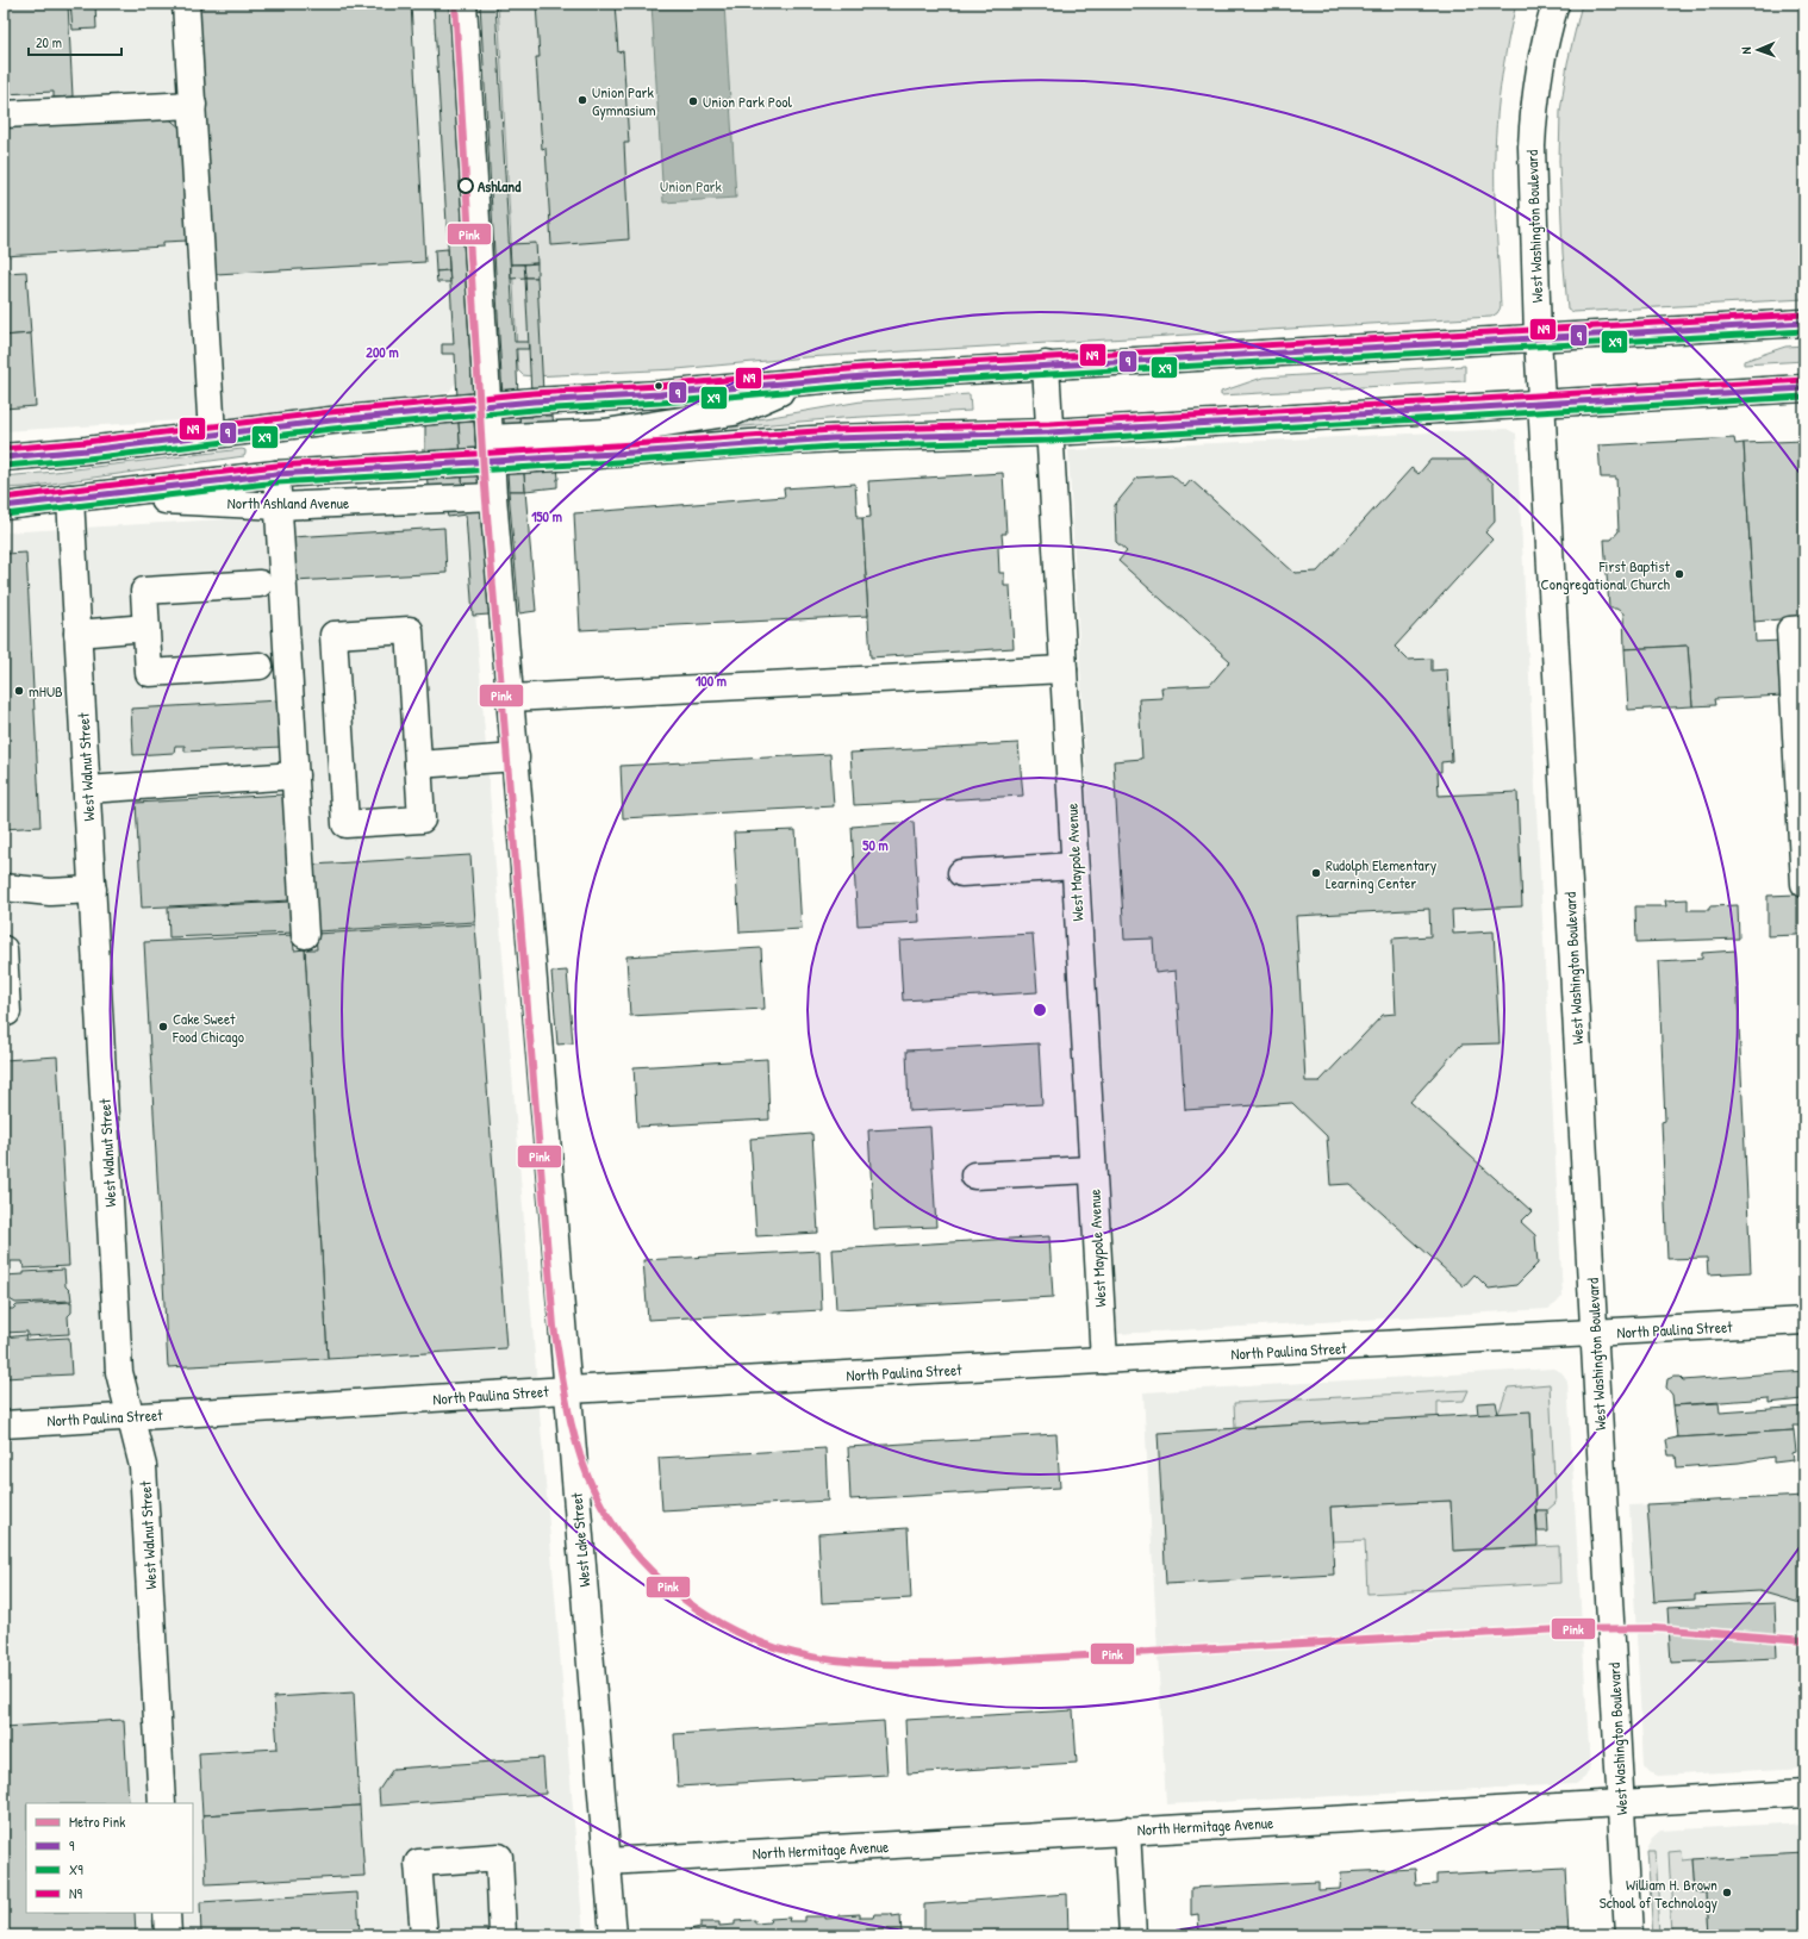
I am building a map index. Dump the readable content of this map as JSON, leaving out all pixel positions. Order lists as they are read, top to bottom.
{
  "streets": {
    "street": [
      "West Washington Boulevard",
      "North Ashland Avenue",
      "West Walnut Street",
      "West Maypole Avenue",
      "North Paulina Street",
      "West Lake Street",
      "North Hermitage Avenue"
    ]
  },
  "crossings": [
    ["West Washington Boulevard", "North Ashland Avenue"],
    ["West Washington Boulevard", "North Paulina Street"],
    ["West Washington Boulevard", "North Hermitage Avenue"],
    ["North Ashland Avenue", "West Walnut Street"],
    ["North Ashland Avenue", "West Maypole Avenue"],
    ["North Ashland Avenue", "West Lake Street"],
    ["West Walnut Street", "North Paulina Street"],
    ["West Maypole Avenue", "North Paulina Street"],
    ["North Paulina Street", "West Lake Street"],
    ["West Lake Street", "North Hermitage Avenue"]
  ],
  "parks": ["Union Park"],
  "places": [
    "Union Park Gymnasium",
    "Union Park Pool",
    "Ashland",
    "First Baptist Congregational Church",
    "mHUB",
    "Rudolph Elementary Learning Center",
    "Cake Sweet Food Chicago",
    "William H. Brown School of Technology"
  ],
  "lines": [
    "metro line Pink",
    "transit line N9",
    "transit line 9",
    "transit line X9"
  ],
  "legend": [
    "Metro Pink",
    "9",
    "X9",
    "N9"
  ],
  "scale_bar": "20 m",
  "north": "left",
  "rings": [
    "200 m",
    "150 m",
    "100 m",
    "50 m"
  ]
}
